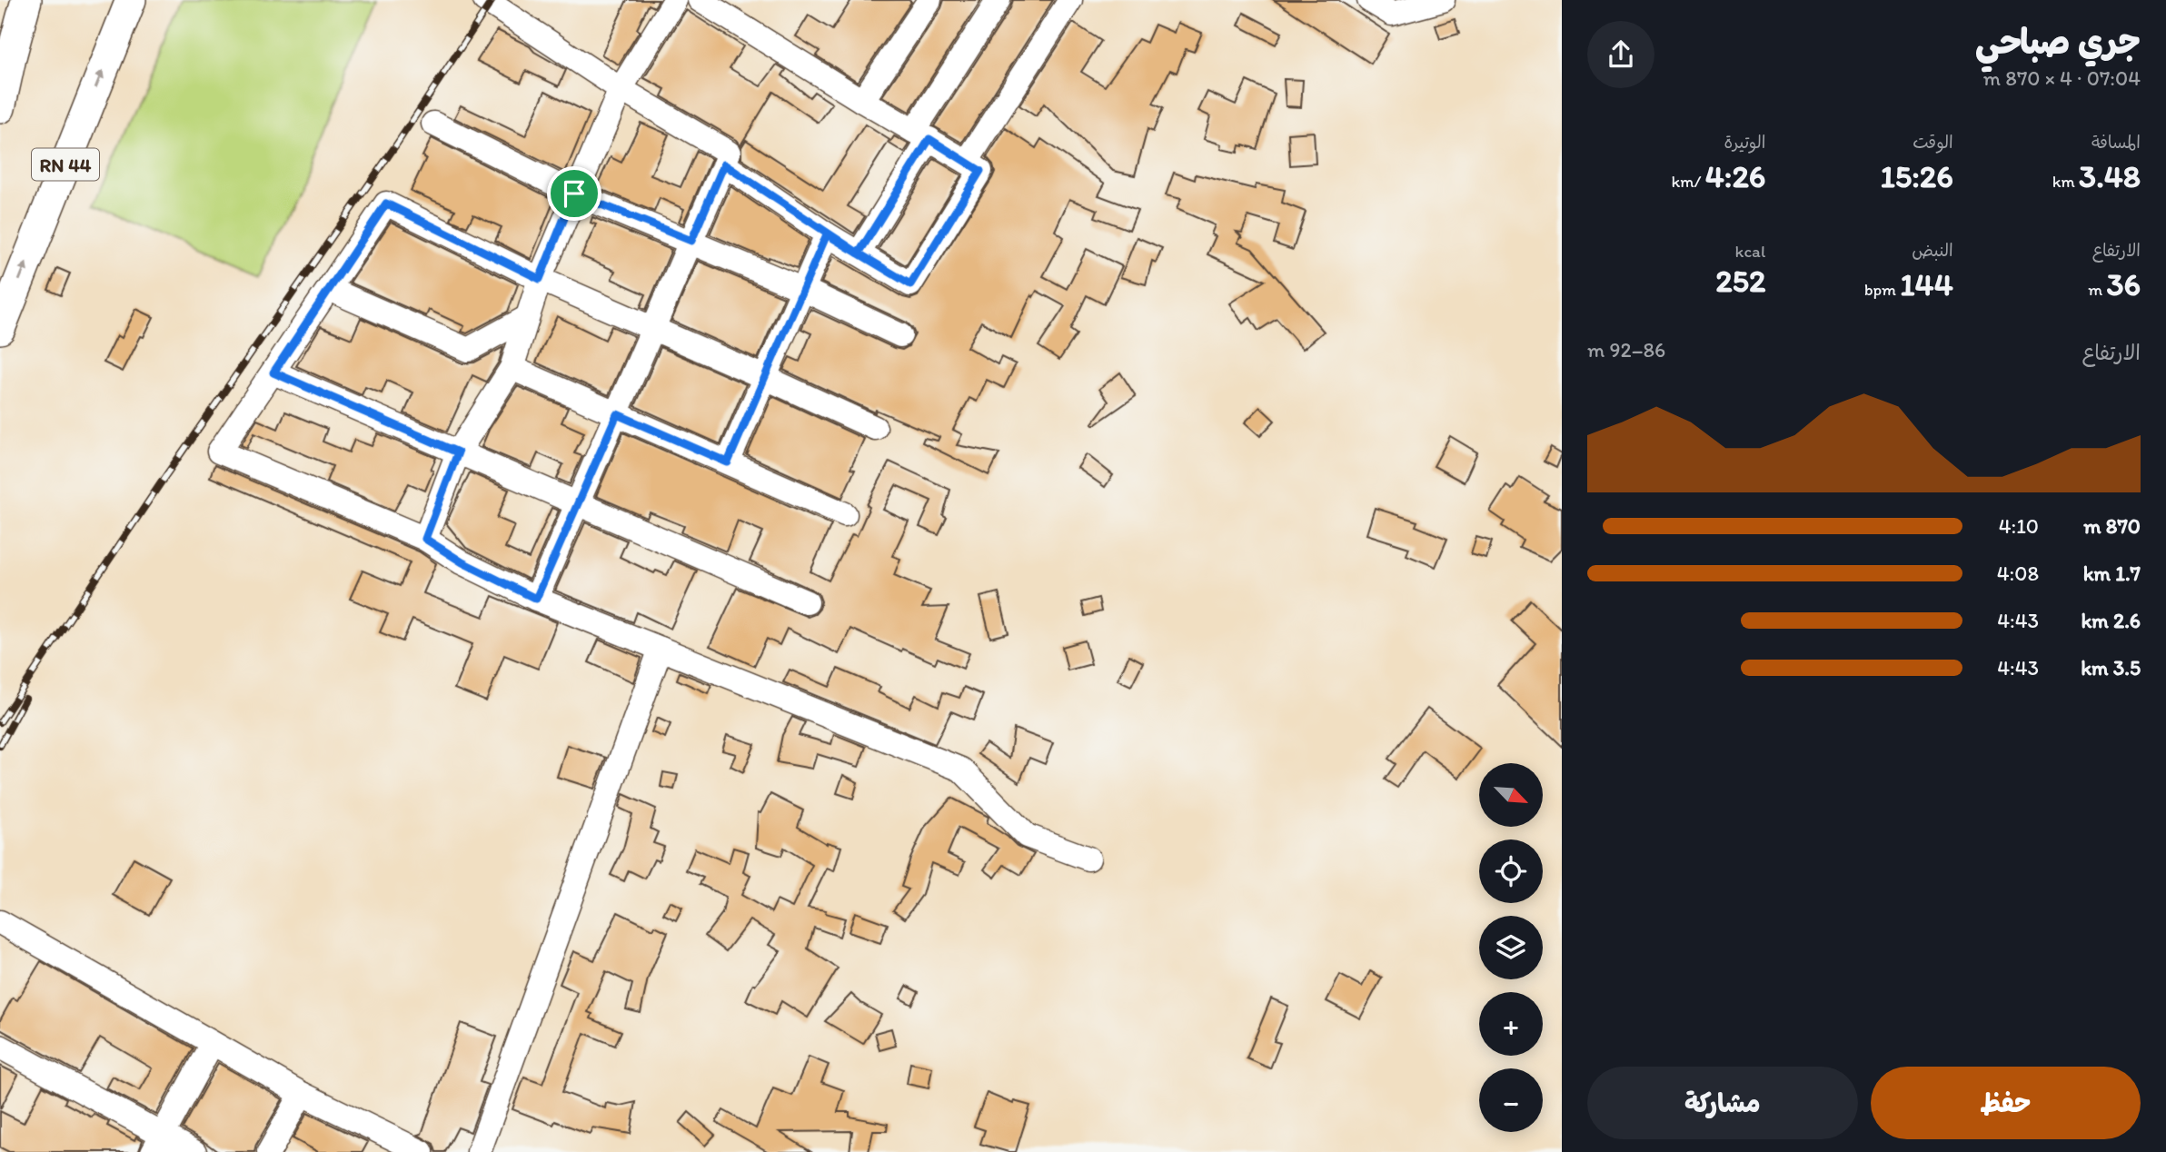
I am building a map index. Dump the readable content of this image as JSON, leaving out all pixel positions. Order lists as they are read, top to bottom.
{
  "streets": {
    "main road": ["RN 44"]
  },
  "north": "bottom right",
  "page": {
    "heading": ["جري صباحي", "07:04 · 4 × 870 m"],
    "stats": [
      ["المسافة", "3.48 km"],
      ["الوقت", "15:26"],
      ["الوتيرة", "4:26 /km"],
      ["الارتفاع", "36 m"],
      ["النبض", "144 bpm"],
      ["kcal", "252"]
    ],
    "chart": ["الارتفاع", "86–92 m"],
    "list": [
      {
        "name": "870 m",
        "note": "4:10"
      },
      {
        "name": "1.7 km",
        "note": "4:08"
      },
      {
        "name": "2.6 km",
        "note": "4:43"
      },
      {
        "name": "3.5 km",
        "note": "4:43"
      }
    ],
    "map_buttons": ["+", "−"],
    "buttons": ["حفظ", "مشاركة"]
  }
}
